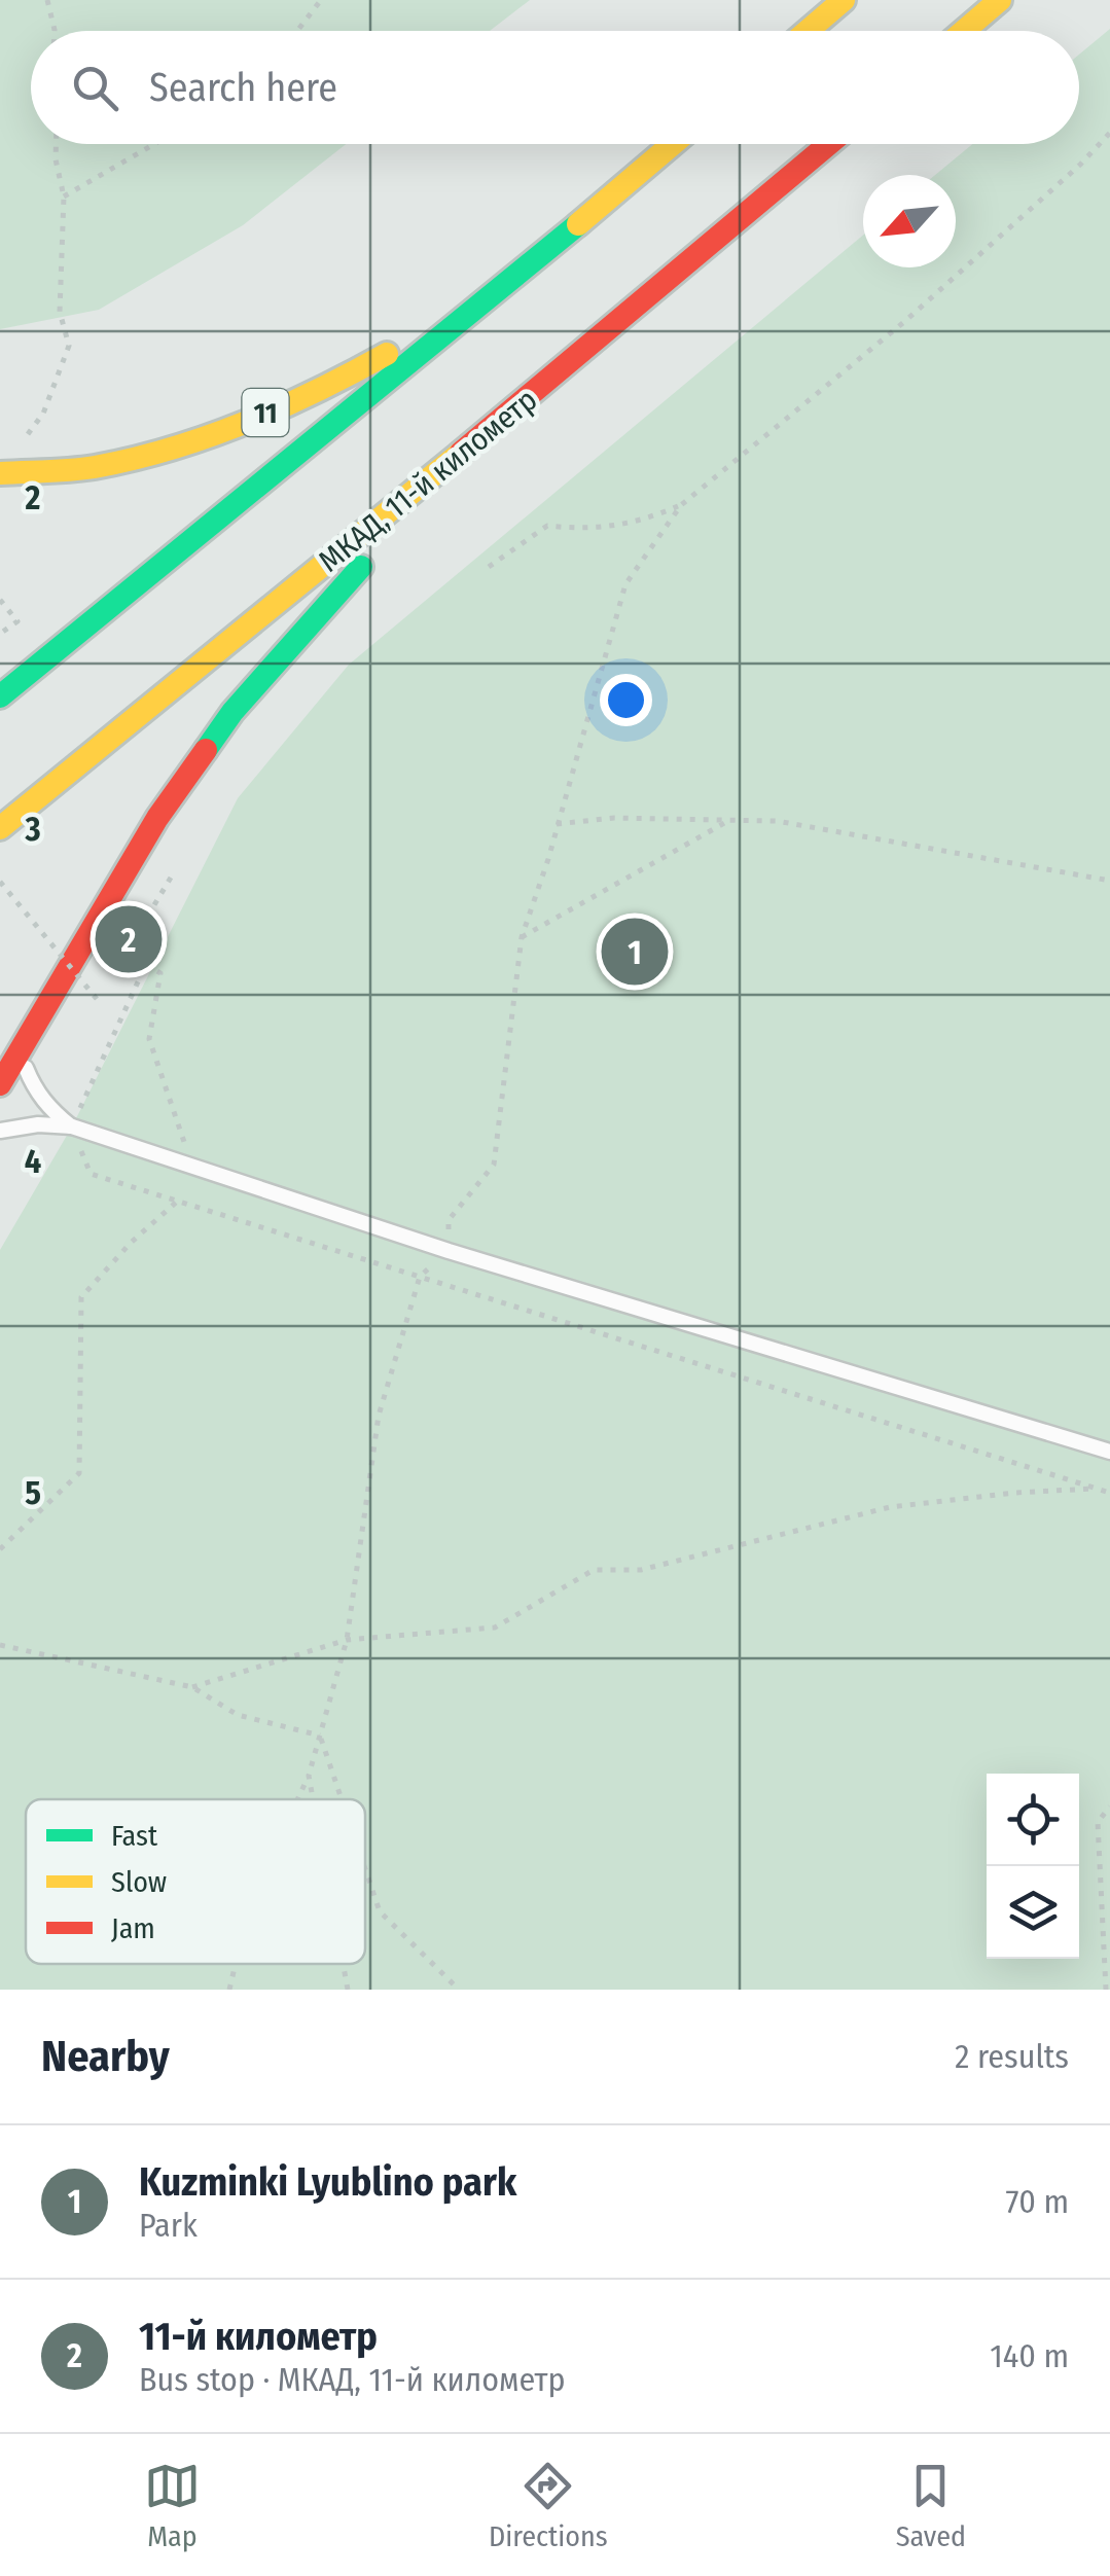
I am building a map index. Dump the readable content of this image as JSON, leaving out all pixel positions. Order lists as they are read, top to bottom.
{
  "streets": {
    "highway": ["11", "МКАД, 11-й километр"]
  },
  "legend": ["Fast", "Slow", "Jam"],
  "north": "bottom left",
  "page": {
    "search": "Search here",
    "pins": ["2", "1"],
    "heading": ["Nearby", "2 results"],
    "list": [
      {
        "mark": "1",
        "name": "Kuzminki Lyublino park",
        "note": "Park",
        "value": "70 m"
      },
      {
        "mark": "2",
        "name": "11-й километр",
        "note": "Bus stop · МКАД, 11-й километр",
        "value": "140 m"
      }
    ],
    "nav": ["Map", "Directions", "Saved"]
  },
  "grid": {
    "rows": [
      "2",
      "3",
      "4",
      "5"
    ]
  }
}
